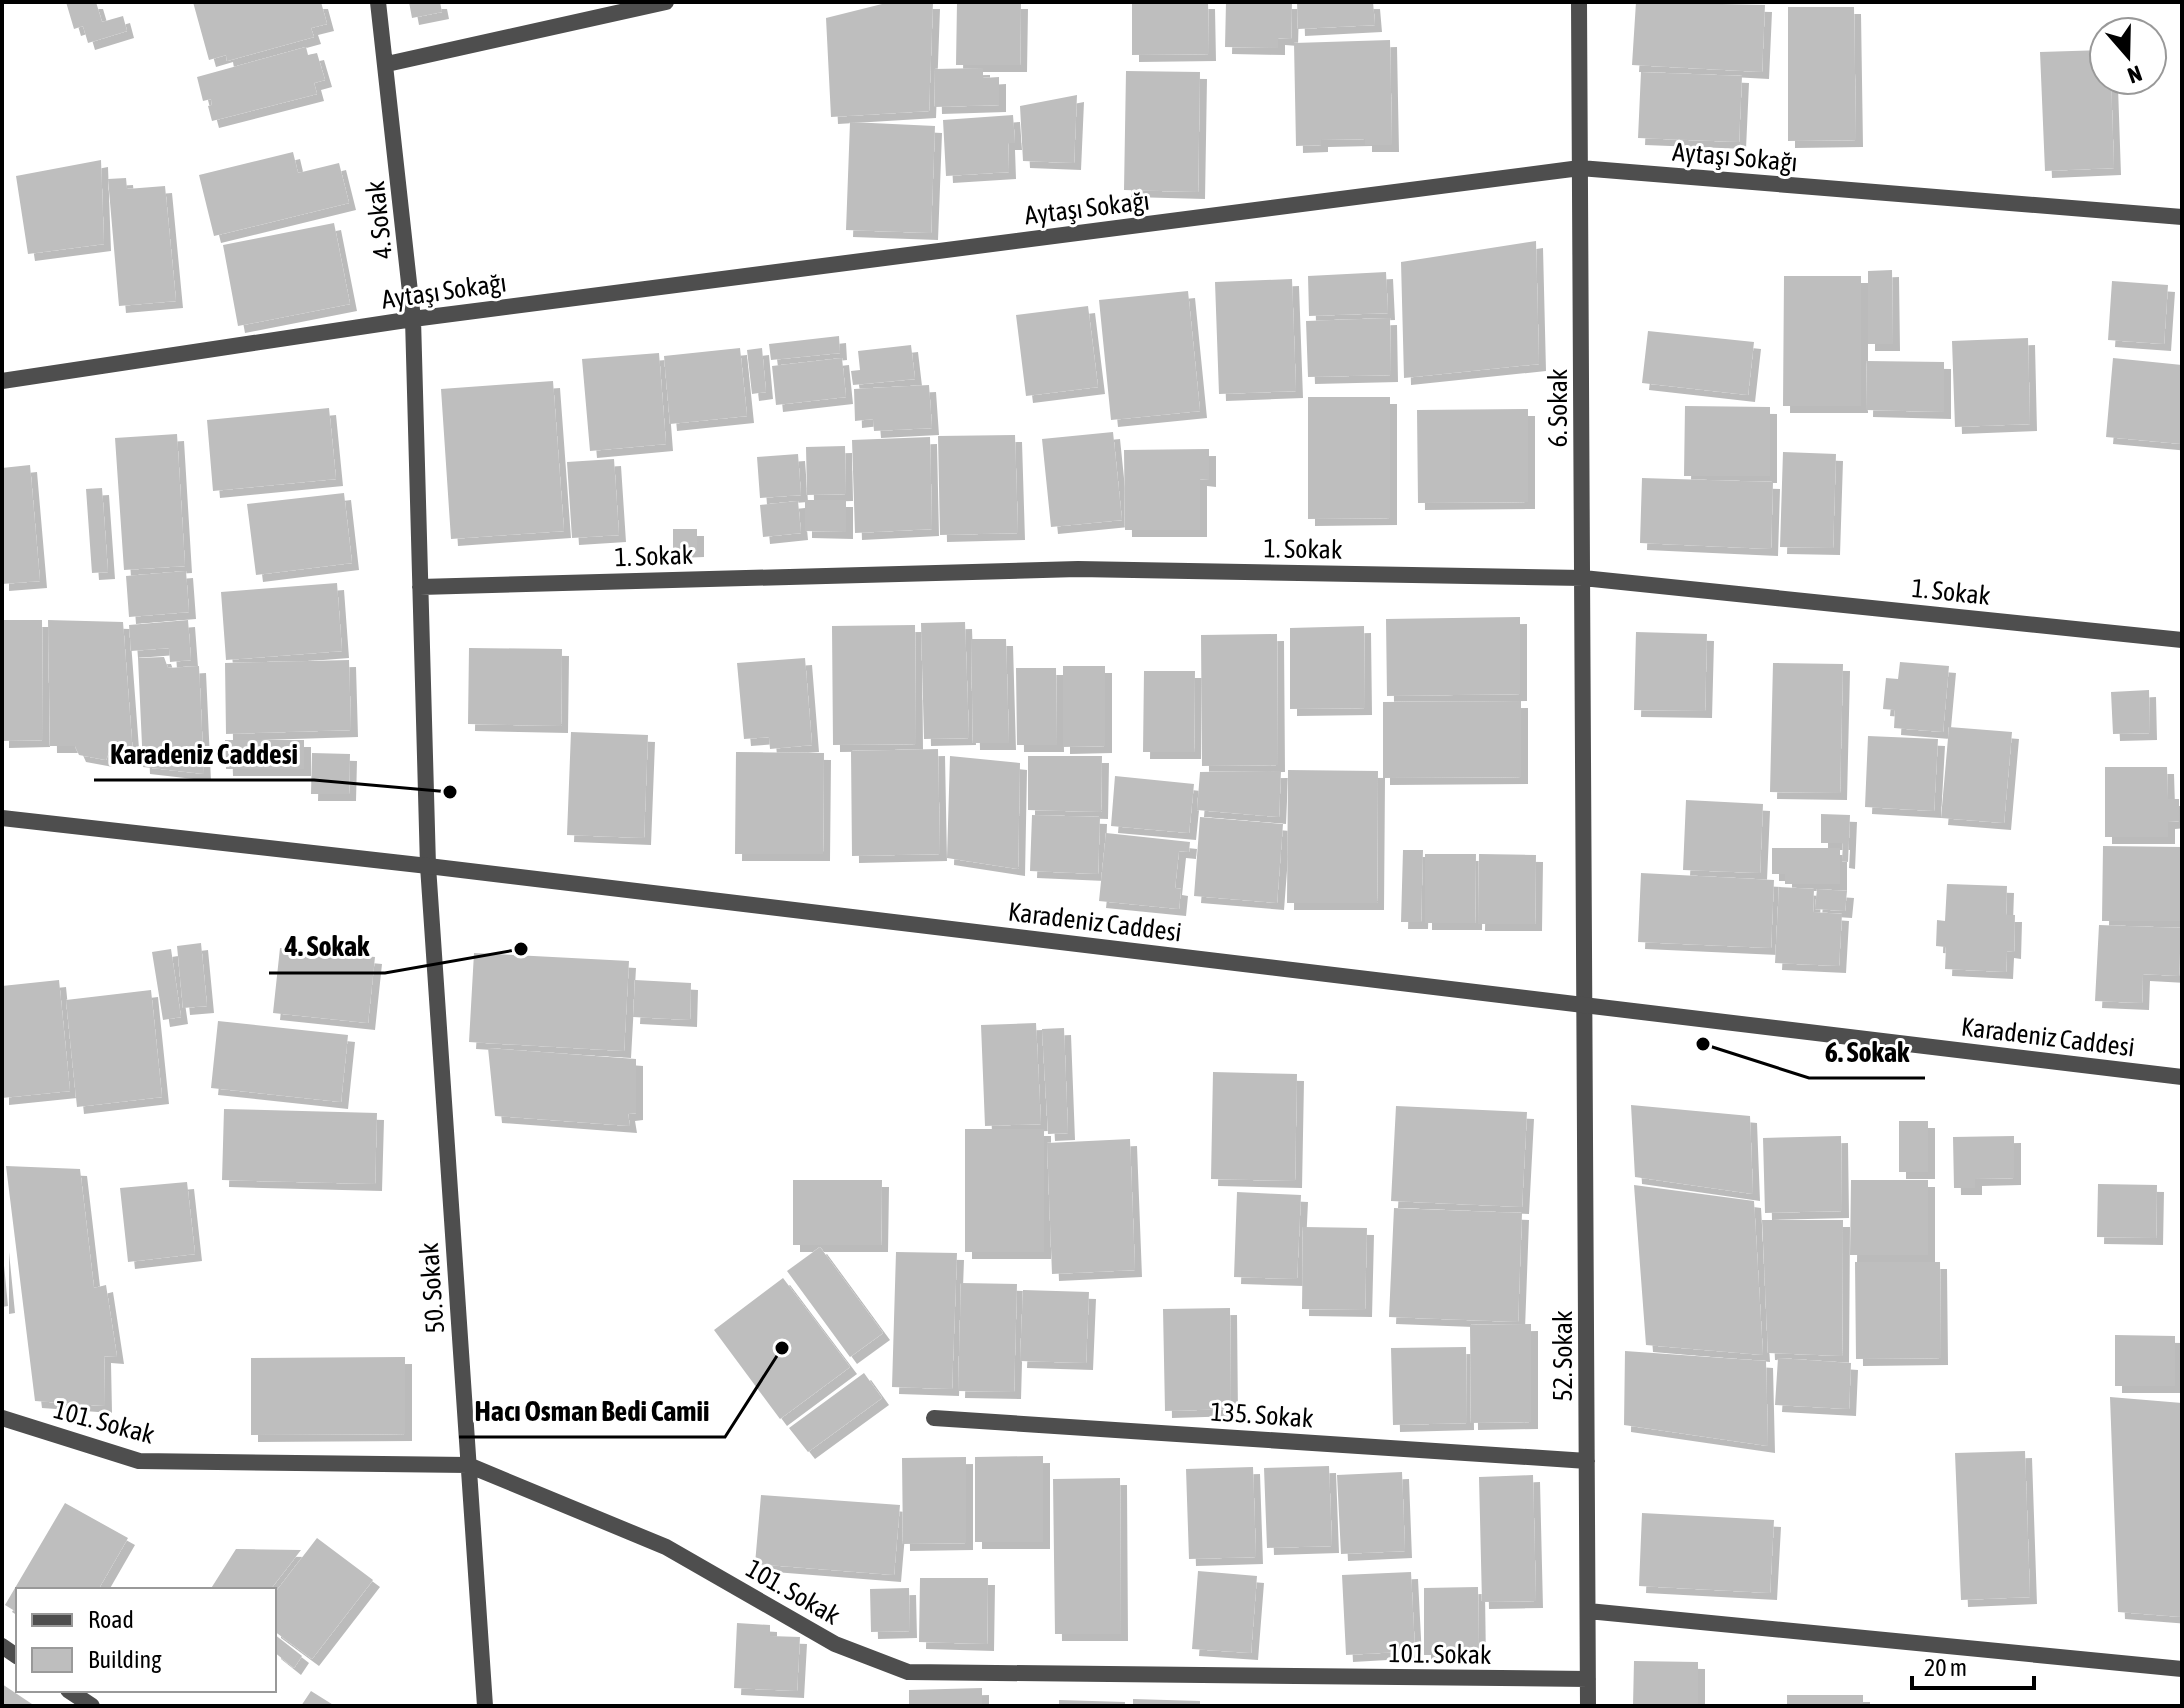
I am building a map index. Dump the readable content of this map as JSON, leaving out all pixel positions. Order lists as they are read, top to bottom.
{
  "streets": {
    "street": [
      "Aytaşı Sokağı",
      "4. Sokak",
      "6. Sokak",
      "1. Sokak",
      "Karadeniz Caddesi",
      "50. Sokak",
      "52. Sokak",
      "135. Sokak",
      "101. Sokak"
    ]
  },
  "crossings": [
    ["Aytaşı Sokağı", "4. Sokak"],
    ["Aytaşı Sokağı", "6. Sokak"],
    ["4. Sokak", "1. Sokak"],
    ["4. Sokak", "Karadeniz Caddesi"],
    ["4. Sokak", "50. Sokak"],
    ["6. Sokak", "1. Sokak"],
    ["6. Sokak", "Karadeniz Caddesi"],
    ["6. Sokak", "52. Sokak"],
    ["Karadeniz Caddesi", "50. Sokak"],
    ["Karadeniz Caddesi", "52. Sokak"],
    ["50. Sokak", "101. Sokak"],
    ["52. Sokak", "135. Sokak"],
    ["52. Sokak", "101. Sokak"]
  ],
  "places": [
    "Karadeniz Caddesi",
    "4. Sokak",
    "6. Sokak",
    "Hacı Osman Bedi Camii"
  ],
  "legend": ["Road", "Building"],
  "scale_bar": "20 m",
  "north": "bottom"
}
